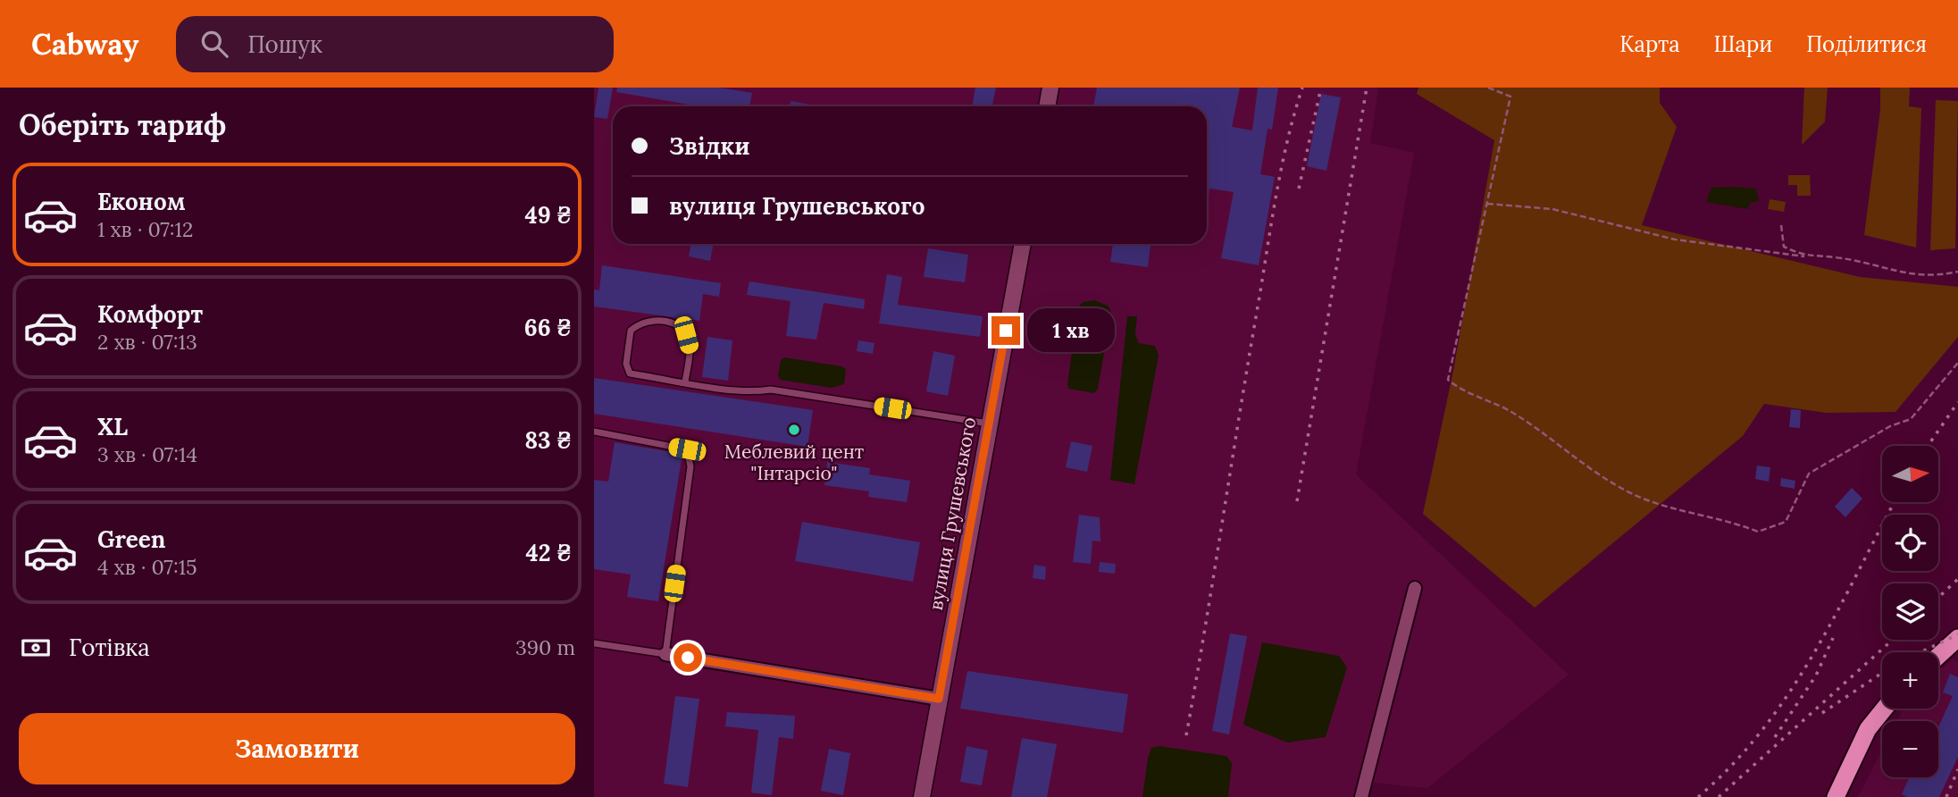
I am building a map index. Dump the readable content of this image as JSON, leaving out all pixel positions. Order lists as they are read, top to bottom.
{
  "streets": {
    "street": ["вулиця Грушевського"]
  },
  "places": ["Меблевий цент \"Інтарсіо\""],
  "north": "right",
  "page": {
    "header": "Cabway",
    "search": "Пошук",
    "nav": ["Карта", "Шари", "Поділитися"],
    "heading": "Оберіть тариф",
    "banner": ["Звідки", "вулиця Грушевського"],
    "list": [
      {
        "name": "Економ",
        "note": "1 хв · 07:12",
        "value": "49 ₴"
      },
      {
        "name": "Комфорт",
        "note": "2 хв · 07:13",
        "value": "66 ₴"
      },
      {
        "name": "XL",
        "note": "3 хв · 07:14",
        "value": "83 ₴"
      },
      {
        "name": "Green",
        "note": "4 хв · 07:15",
        "value": "42 ₴"
      }
    ],
    "bubble": "1 хв",
    "map_buttons": ["+", "−"],
    "pay": ["Готівка", "390 m"],
    "buttons": "Замовити"
  }
}
